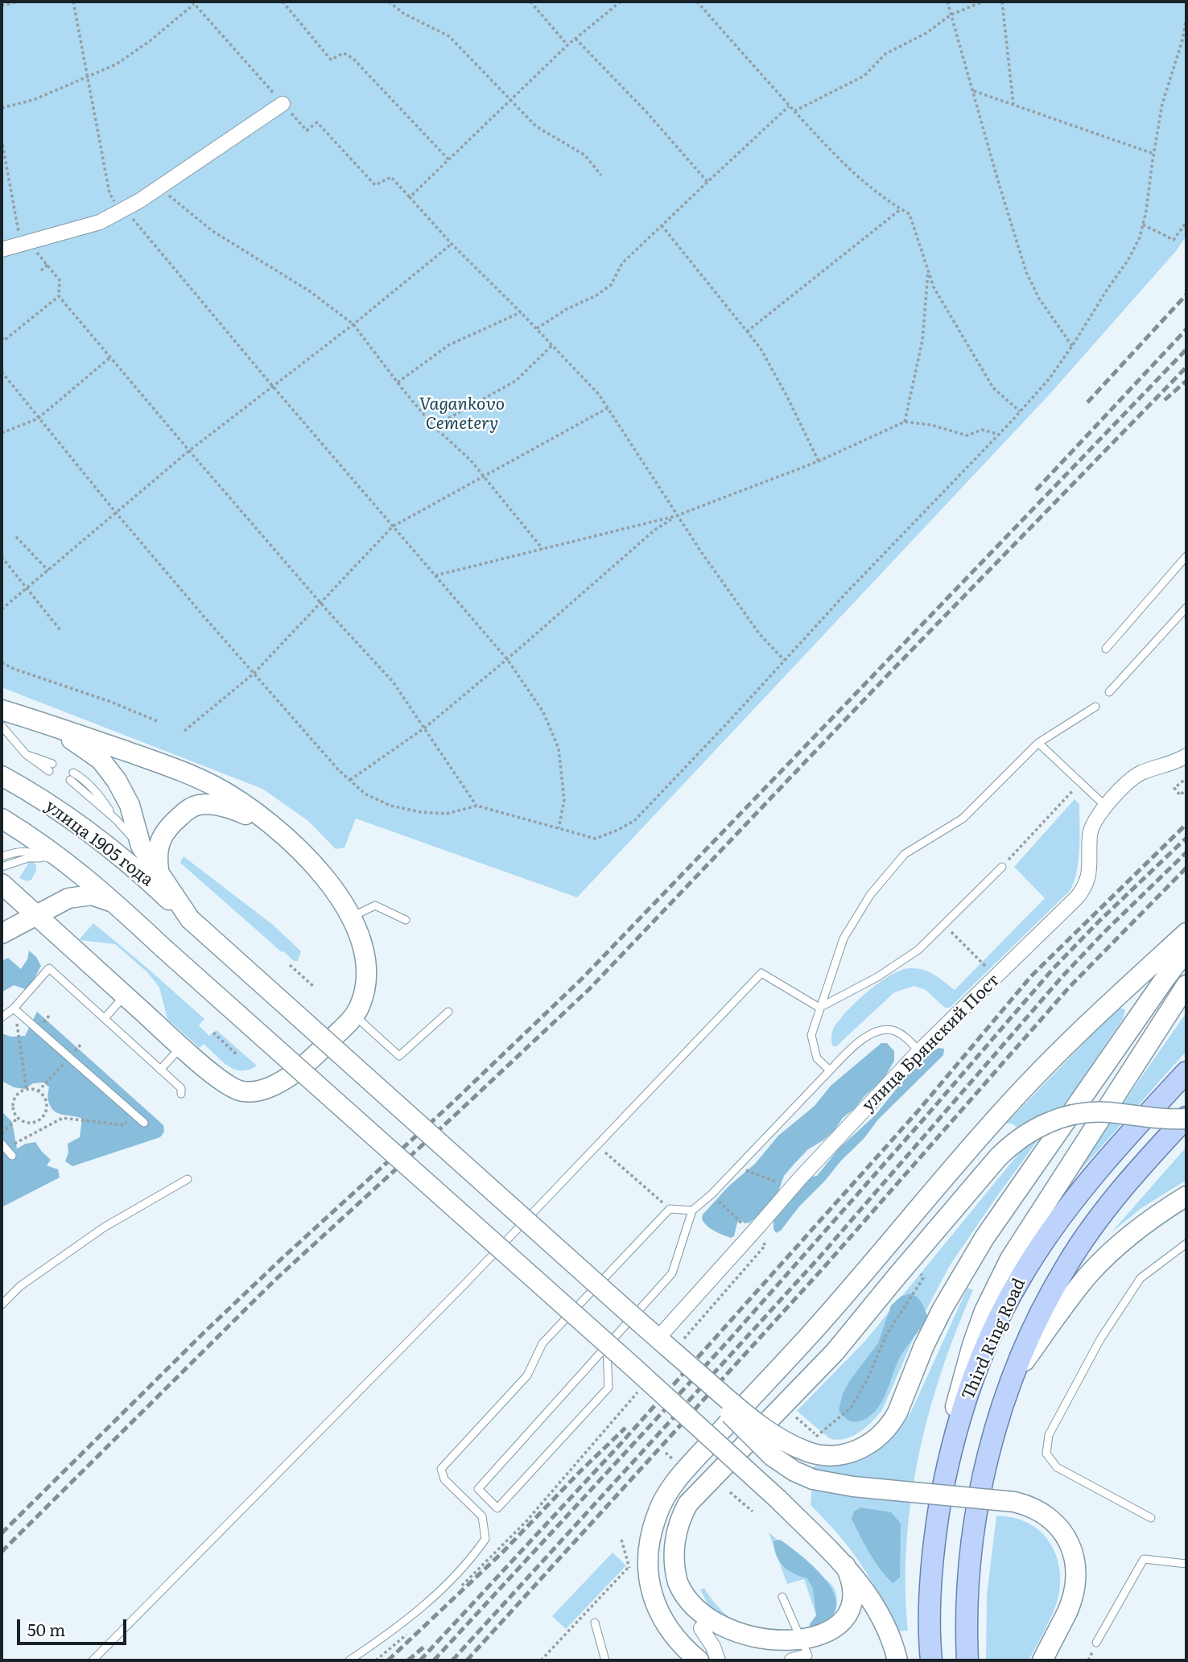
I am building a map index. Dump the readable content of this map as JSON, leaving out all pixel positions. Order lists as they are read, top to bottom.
{
  "streets": {
    "main road": ["улица 1905 года", "Third Ring Road"],
    "street": ["улица Брянский Пост"]
  },
  "parks": ["Vagankovo Cemetery"],
  "scale_bar": "50 m"
}
